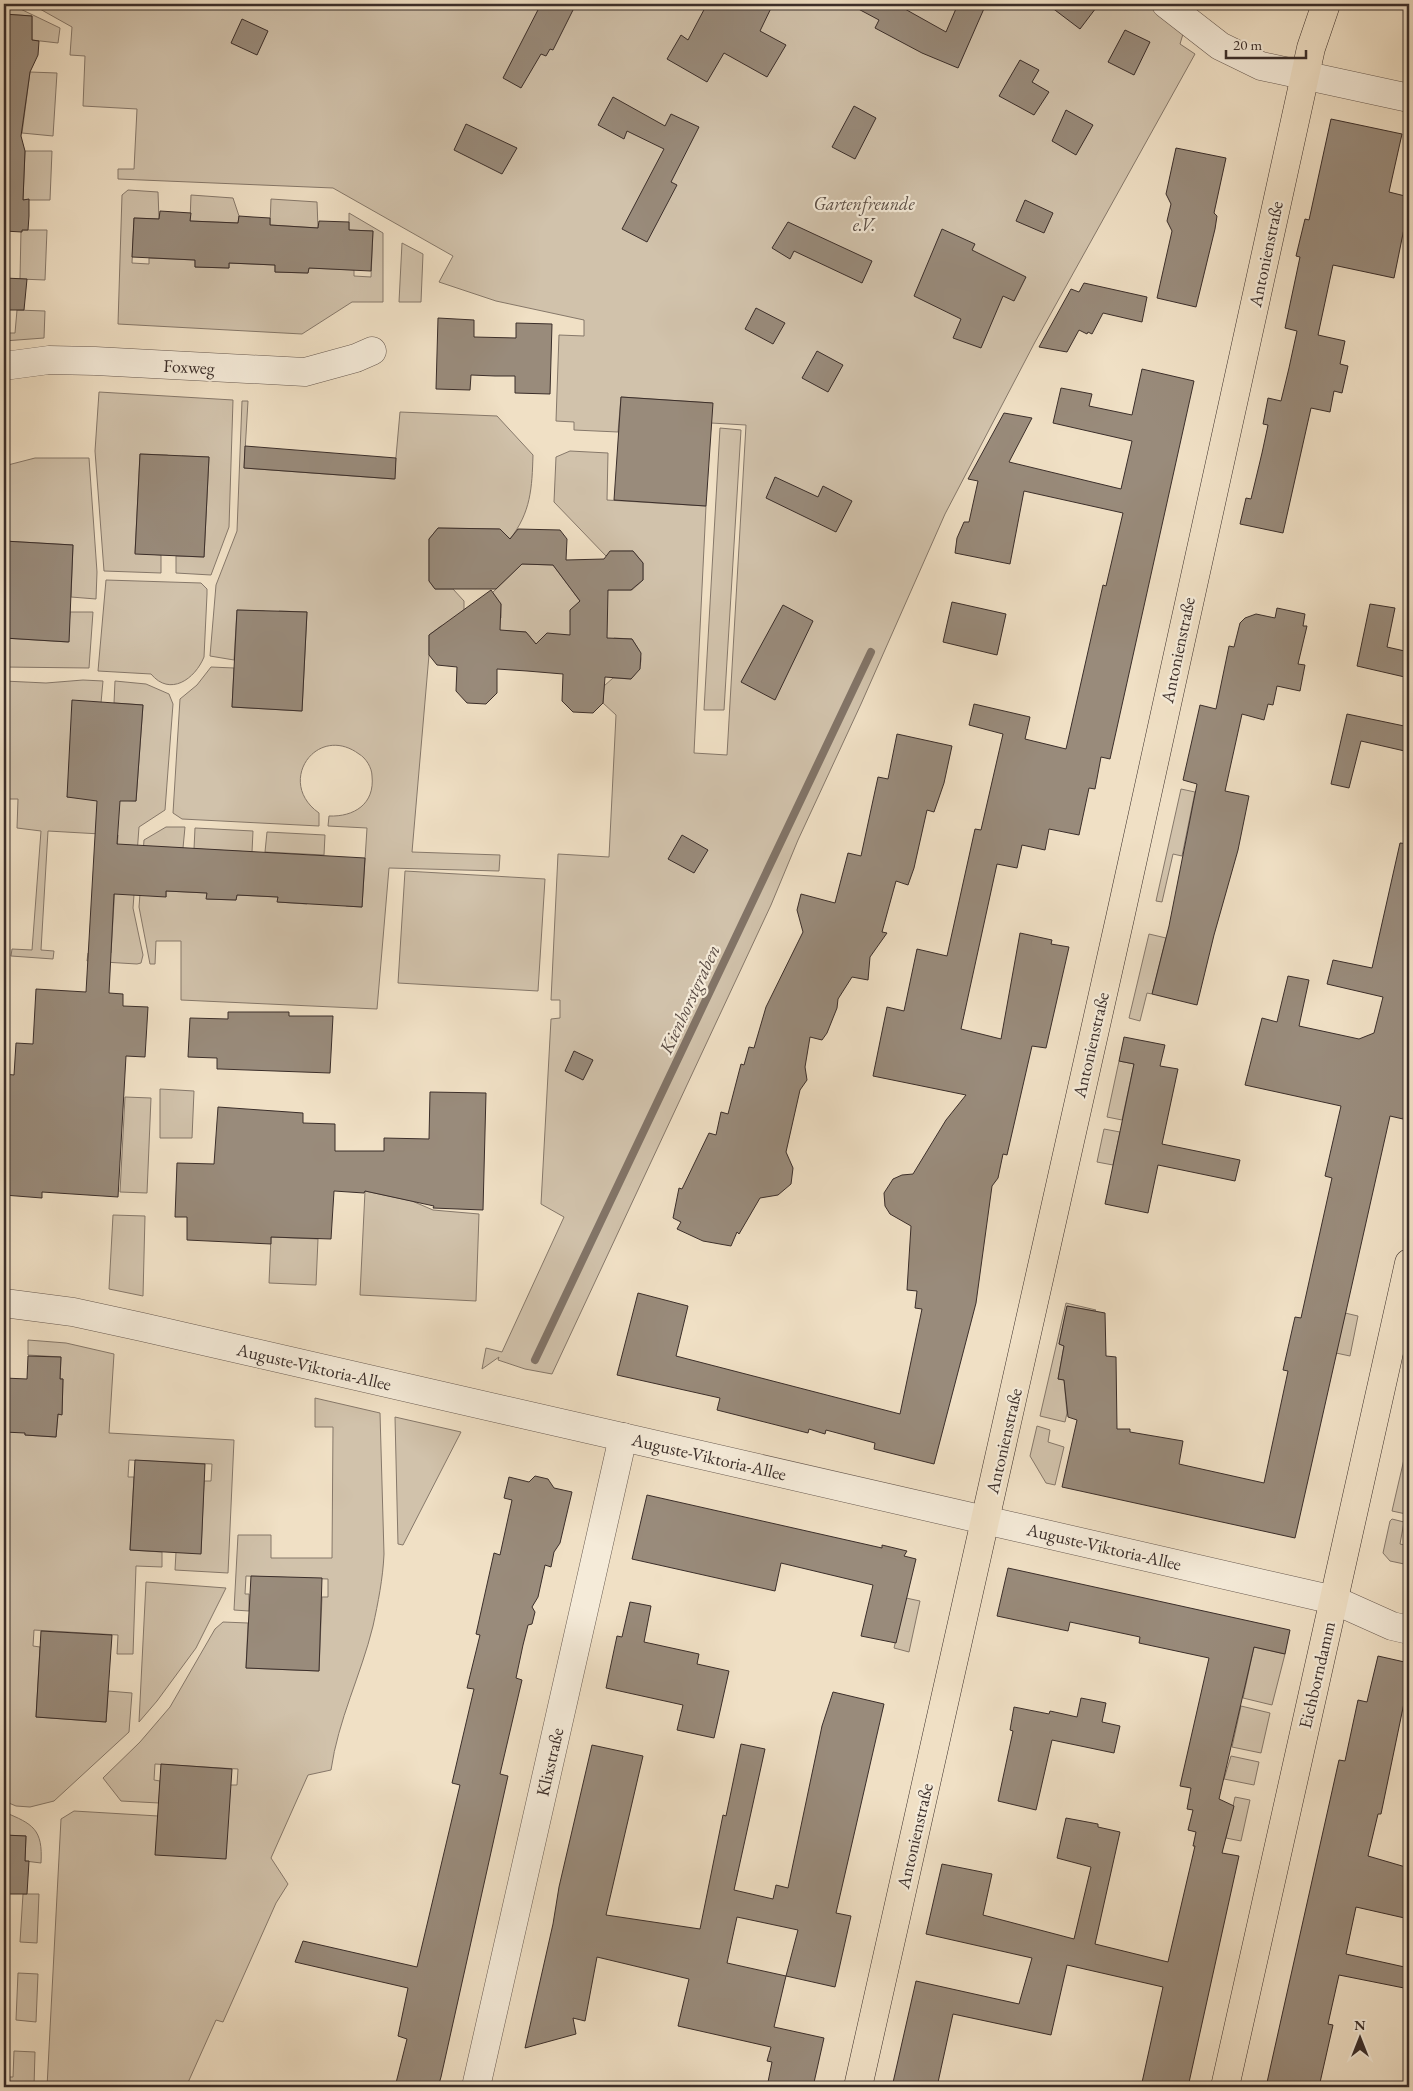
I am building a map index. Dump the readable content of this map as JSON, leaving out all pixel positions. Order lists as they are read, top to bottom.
{
  "streets": {
    "main road": ["Antonienstraße", "Eichborndamm"],
    "street": ["Foxweg", "Auguste-Viktoria-Allee", "Klixstraße"]
  },
  "crossings": [
    ["Antonienstraße", "Auguste-Viktoria-Allee"],
    ["Auguste-Viktoria-Allee", "Eichborndamm"],
    ["Auguste-Viktoria-Allee", "Klixstraße"]
  ],
  "water": ["Kienhorstgraben"],
  "parks": ["Gartenfreunde e.V."],
  "scale_bar": "20 m",
  "north": "top"
}
